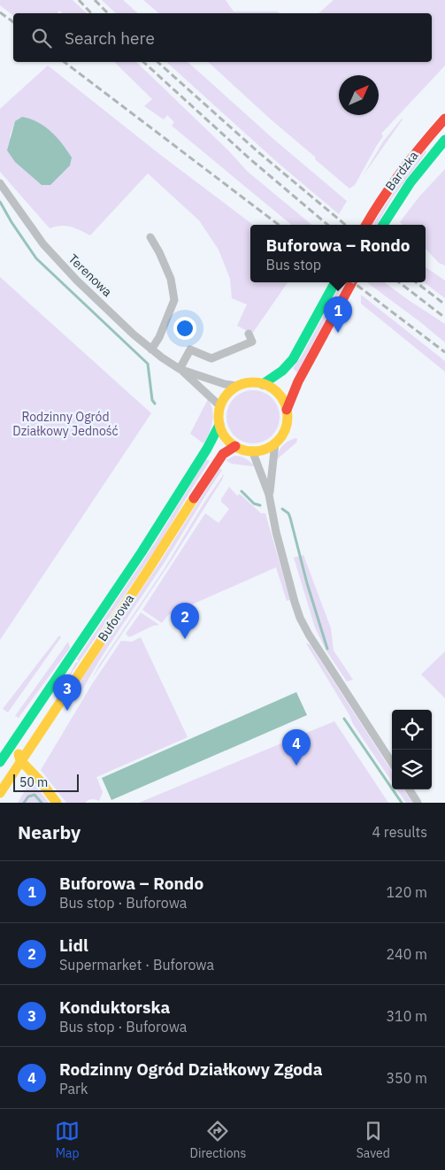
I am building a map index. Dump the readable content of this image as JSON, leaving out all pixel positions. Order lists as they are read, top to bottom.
{
  "streets": {
    "main road": ["Bardzka", "Buforowa"],
    "street": ["Terenowa"]
  },
  "crossings": [
    ["Terenowa", "Buforowa"]
  ],
  "parks": ["Rodzinny Ogród Działkowy Jedność"],
  "scale_bar": "50 m",
  "north": "top right",
  "page": {
    "search": "Search here",
    "popup": ["Buforowa – Rondo", "Bus stop"],
    "pins": [
      "1",
      "2",
      "3",
      "4"
    ],
    "scale": "50 m",
    "heading": ["Nearby", "4 results"],
    "list": [
      {
        "mark": "1",
        "name": "Buforowa – Rondo",
        "note": "Bus stop · Buforowa",
        "value": "120 m"
      },
      {
        "mark": "2",
        "name": "Lidl",
        "note": "Supermarket · Buforowa",
        "value": "240 m"
      },
      {
        "mark": "3",
        "name": "Konduktorska",
        "note": "Bus stop · Buforowa",
        "value": "310 m"
      },
      {
        "mark": "4",
        "name": "Rodzinny Ogród Działkowy Zgoda",
        "note": "Park",
        "value": "350 m"
      }
    ],
    "nav": ["Map", "Directions", "Saved"]
  }
}
